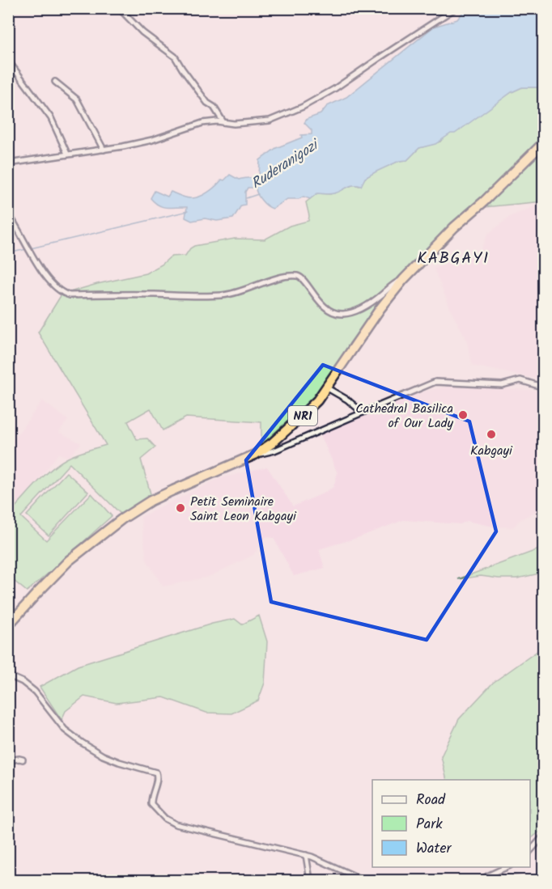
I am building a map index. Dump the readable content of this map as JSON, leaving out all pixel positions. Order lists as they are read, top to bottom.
{
  "streets": {
    "highway": ["NR1"]
  },
  "districts": ["KABGAYI"],
  "water": ["Ruderanigozi"],
  "places": ["Cathedral Basilica of Our Lady", "Kabgayi", "Petit Seminaire Saint Leon Kabgayi"],
  "legend": ["Road", "Park", "Water"]
}
